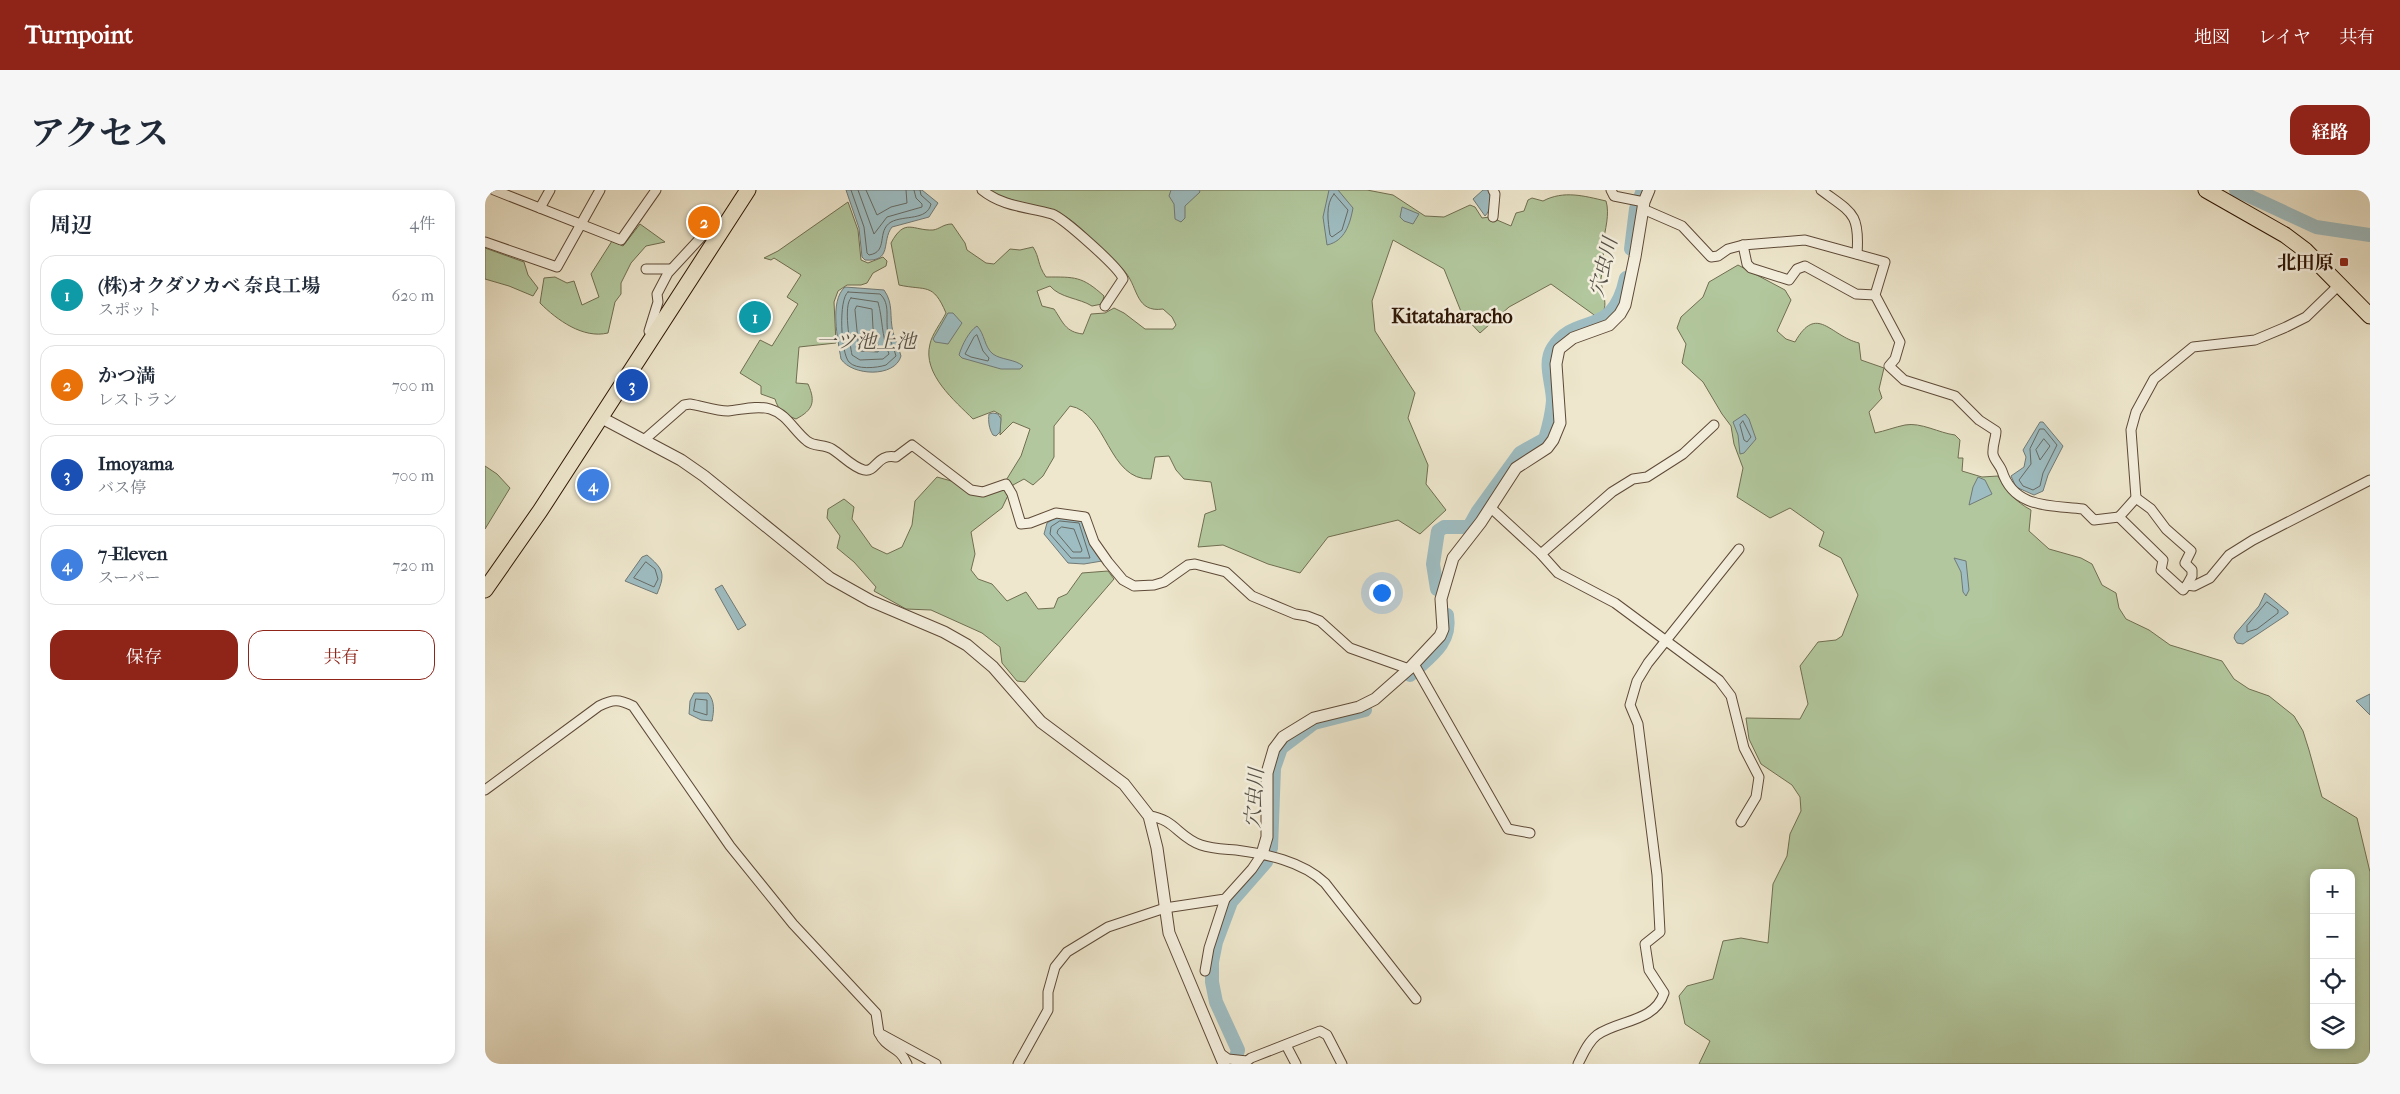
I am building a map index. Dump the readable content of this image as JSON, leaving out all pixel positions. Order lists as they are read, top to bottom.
{
  "districts": ["Kitataharacho"],
  "water": ["穴虫川", "一ツ池上池"],
  "places": {
    "transit": ["北田原"]
  },
  "page": {
    "header": "Turnpoint",
    "nav": ["地図", "レイヤ", "共有"],
    "title": "アクセス",
    "buttons": [
      "経路",
      ["保存", "共有"]
    ],
    "heading": ["周辺", "4件"],
    "pins": [
      "2",
      "1",
      "3",
      "4"
    ],
    "list": [
      {
        "mark": "1",
        "name": "(株)オクダソカベ 奈良工場",
        "note": "スポット",
        "value": "620 m"
      },
      {
        "mark": "2",
        "name": "かつ満",
        "note": "レストラン",
        "value": "700 m"
      },
      {
        "mark": "3",
        "name": "Imoyama",
        "note": "バス停",
        "value": "700 m"
      },
      {
        "mark": "4",
        "name": "7-Eleven",
        "note": "スーパー",
        "value": "720 m"
      }
    ],
    "map_buttons": ["+", "−"]
  }
}
